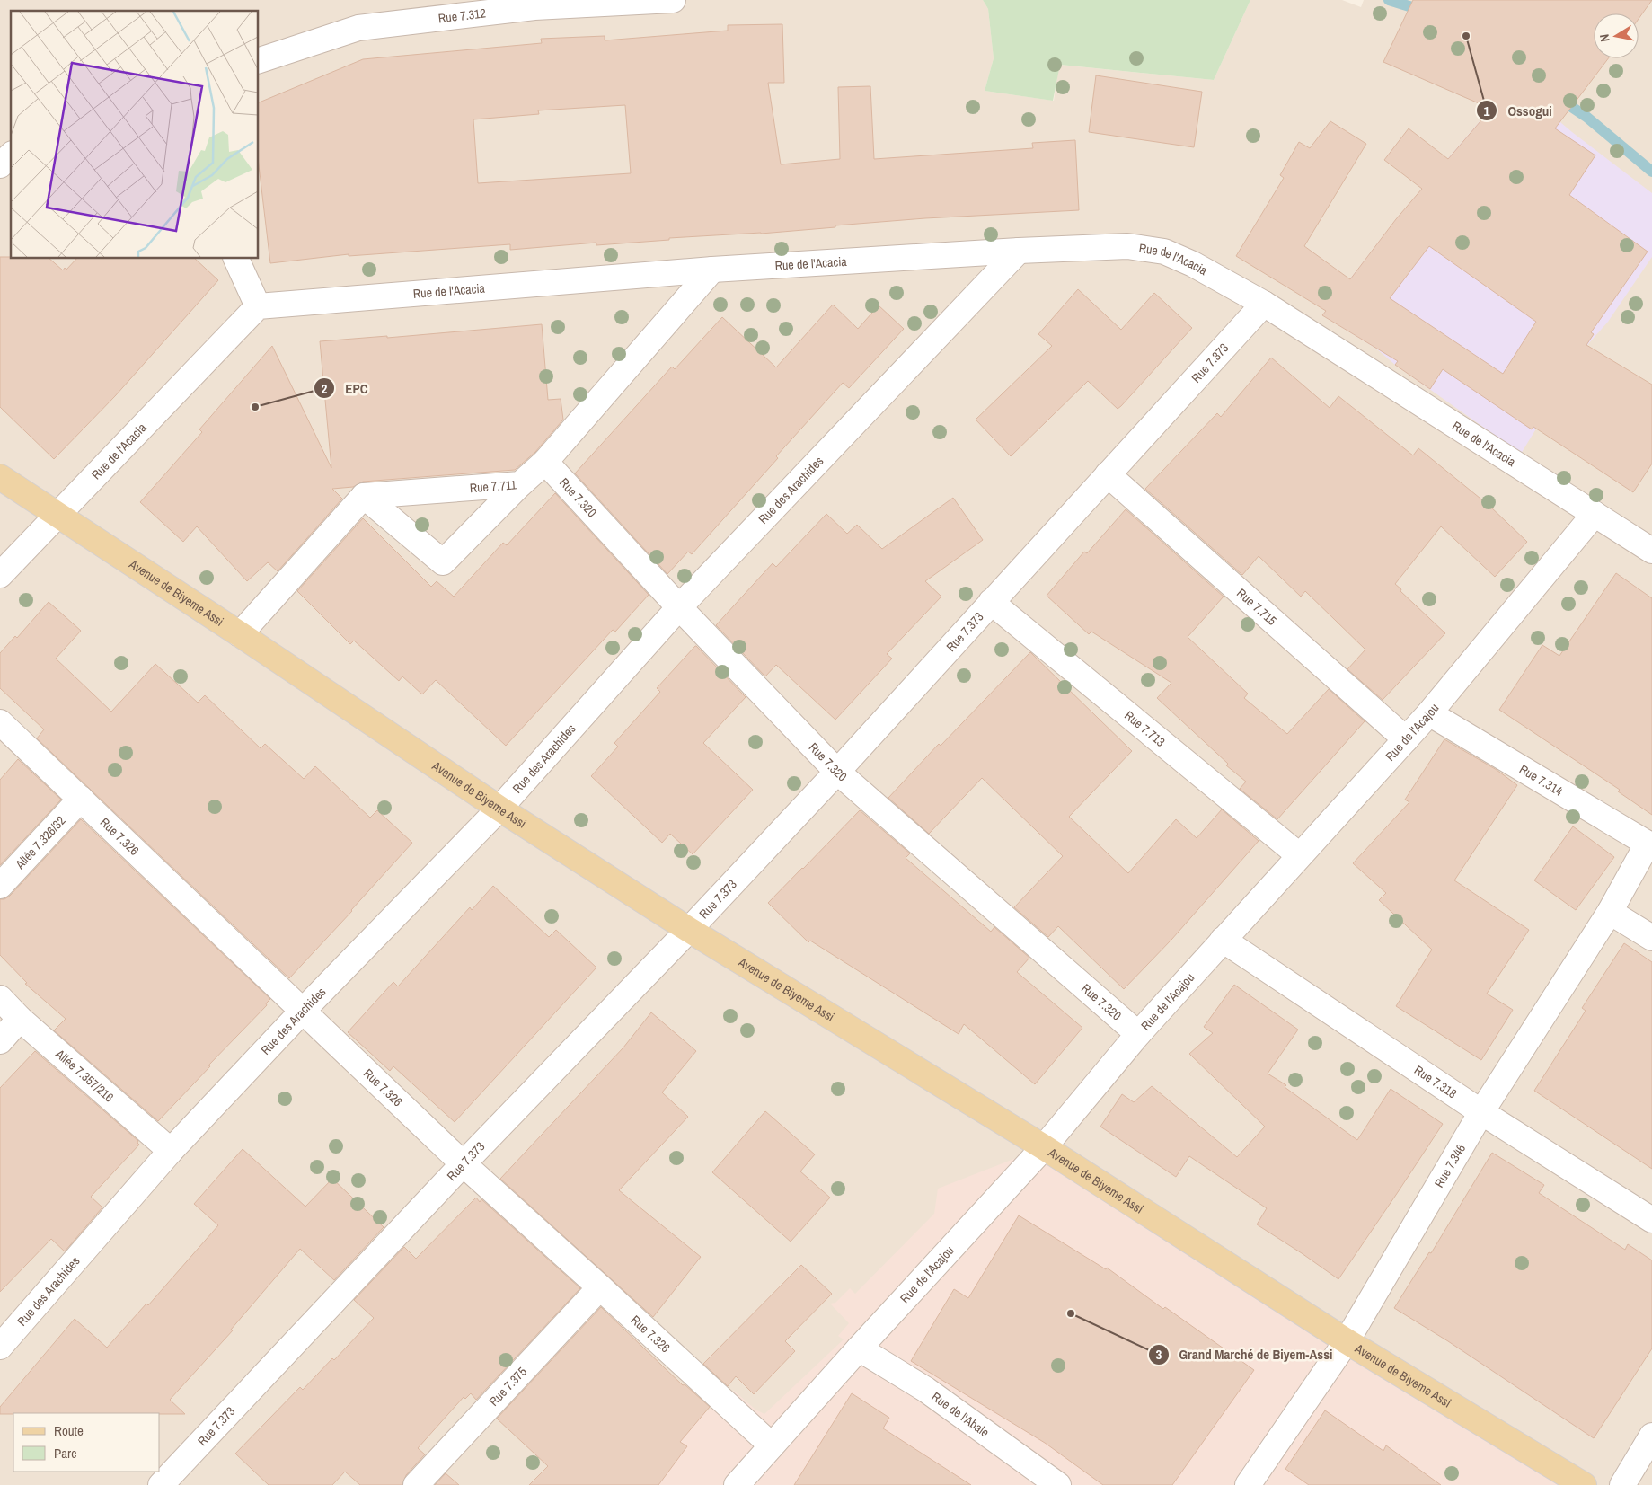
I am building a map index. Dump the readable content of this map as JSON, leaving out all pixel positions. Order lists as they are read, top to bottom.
{
  "streets": {
    "main road": ["Avenue de Biyeme Assi"],
    "street": [
      "Rue 7.312",
      "Rue de l'Acacia",
      "Rue 7.373",
      "Rue 7.711",
      "Rue des Arachides",
      "Rue 7.320",
      "Rue 7.715",
      "Rue 7.713",
      "Rue de l'Acajou",
      "Rue 7.314",
      "Rue 7.326",
      "Allée 7.326/32",
      "Allée 7.357/216",
      "Rue 7.318",
      "Rue 7.346",
      "Rue 7.375",
      "Rue de l'Abale"
    ]
  },
  "crossings": [
    ["Rue de l'Acacia", "Rue 7.373"],
    ["Rue de l'Acacia", "Rue 7.711"],
    ["Rue de l'Acacia", "Rue des Arachides"],
    ["Rue de l'Acacia", "Avenue de Biyeme Assi"],
    ["Rue de l'Acacia", "Rue de l'Acajou"],
    ["Rue 7.373", "Rue 7.320"],
    ["Rue 7.373", "Avenue de Biyeme Assi"],
    ["Rue 7.373", "Rue 7.715"],
    ["Rue 7.373", "Rue 7.713"],
    ["Rue 7.373", "Rue 7.326"],
    ["Rue 7.711", "Rue 7.320"],
    ["Rue des Arachides", "Rue 7.320"],
    ["Rue des Arachides", "Avenue de Biyeme Assi"],
    ["Rue des Arachides", "Rue 7.326"],
    ["Rue des Arachides", "Allée 7.357/216"],
    ["Rue 7.320", "Rue de l'Acajou"],
    ["Avenue de Biyeme Assi", "Rue de l'Acajou"],
    ["Avenue de Biyeme Assi", "Rue 7.346"],
    ["Rue 7.715", "Rue de l'Acajou"],
    ["Rue 7.713", "Rue de l'Acajou"],
    ["Rue de l'Acajou", "Rue 7.314"],
    ["Rue de l'Acajou", "Rue 7.326"],
    ["Rue de l'Acajou", "Rue 7.318"],
    ["Rue de l'Acajou", "Rue de l'Abale"],
    ["Rue 7.314", "Rue 7.346"],
    ["Rue 7.326", "Allée 7.326/32"],
    ["Rue 7.326", "Rue 7.375"],
    ["Rue 7.318", "Rue 7.346"]
  ],
  "places": ["Ossogui", "EPC", "Grand Marché de Biyem-Assi"],
  "legend": ["Route", "Parc"],
  "north": "left"
}
